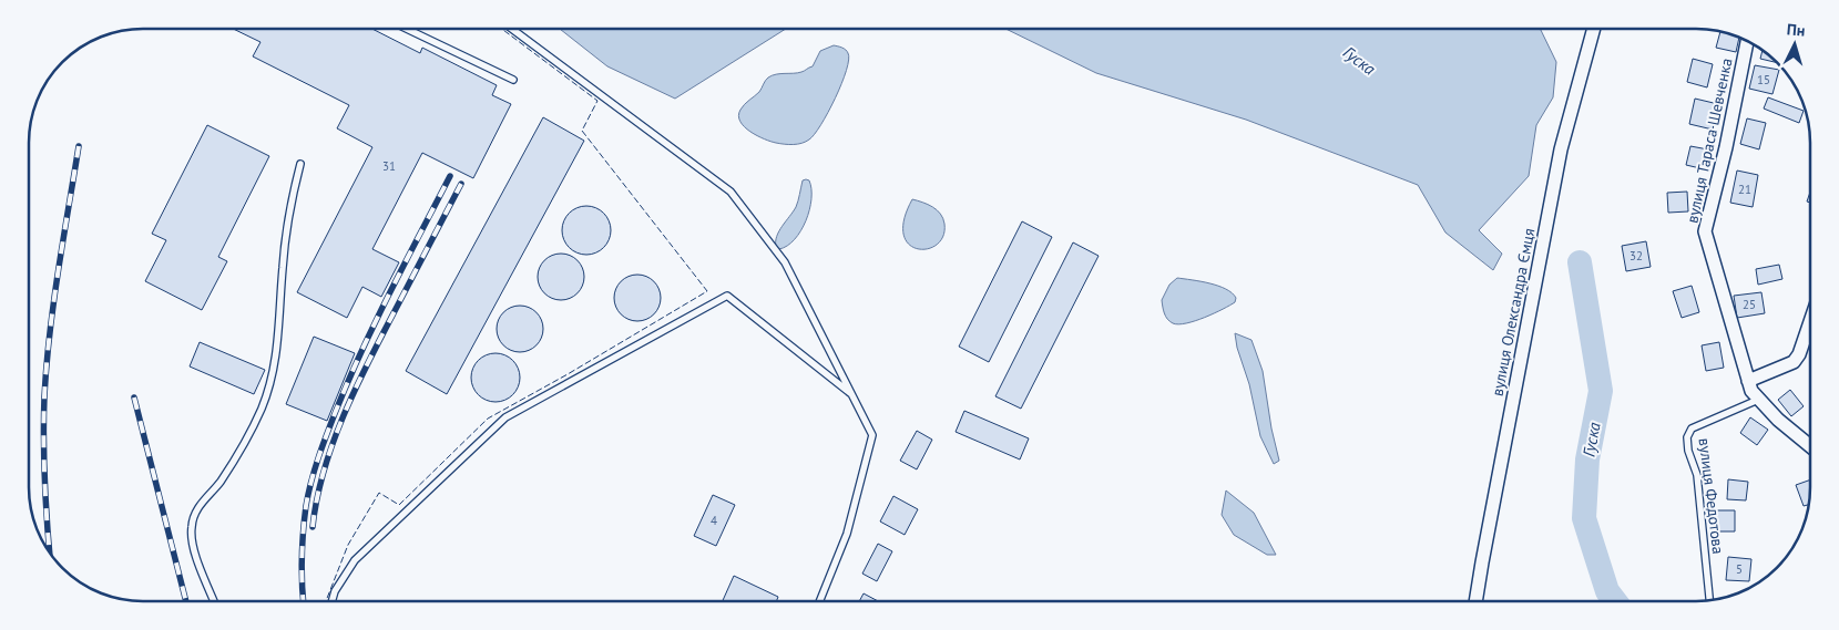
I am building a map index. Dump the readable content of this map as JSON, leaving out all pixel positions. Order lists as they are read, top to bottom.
{
  "streets": {
    "street": ["вулиця Тараса Шевченка", "вулиця Олександра Ємця"],
    "lane": ["вулиця Федотова"]
  },
  "crossings": [
    ["вулиця Тараса Шевченка", "вулиця Федотова"]
  ],
  "water": ["Гуска"],
  "house_numbers": [
    "15",
    "31",
    "21",
    "32",
    "25",
    "4",
    "5"
  ],
  "north": "top"
}
